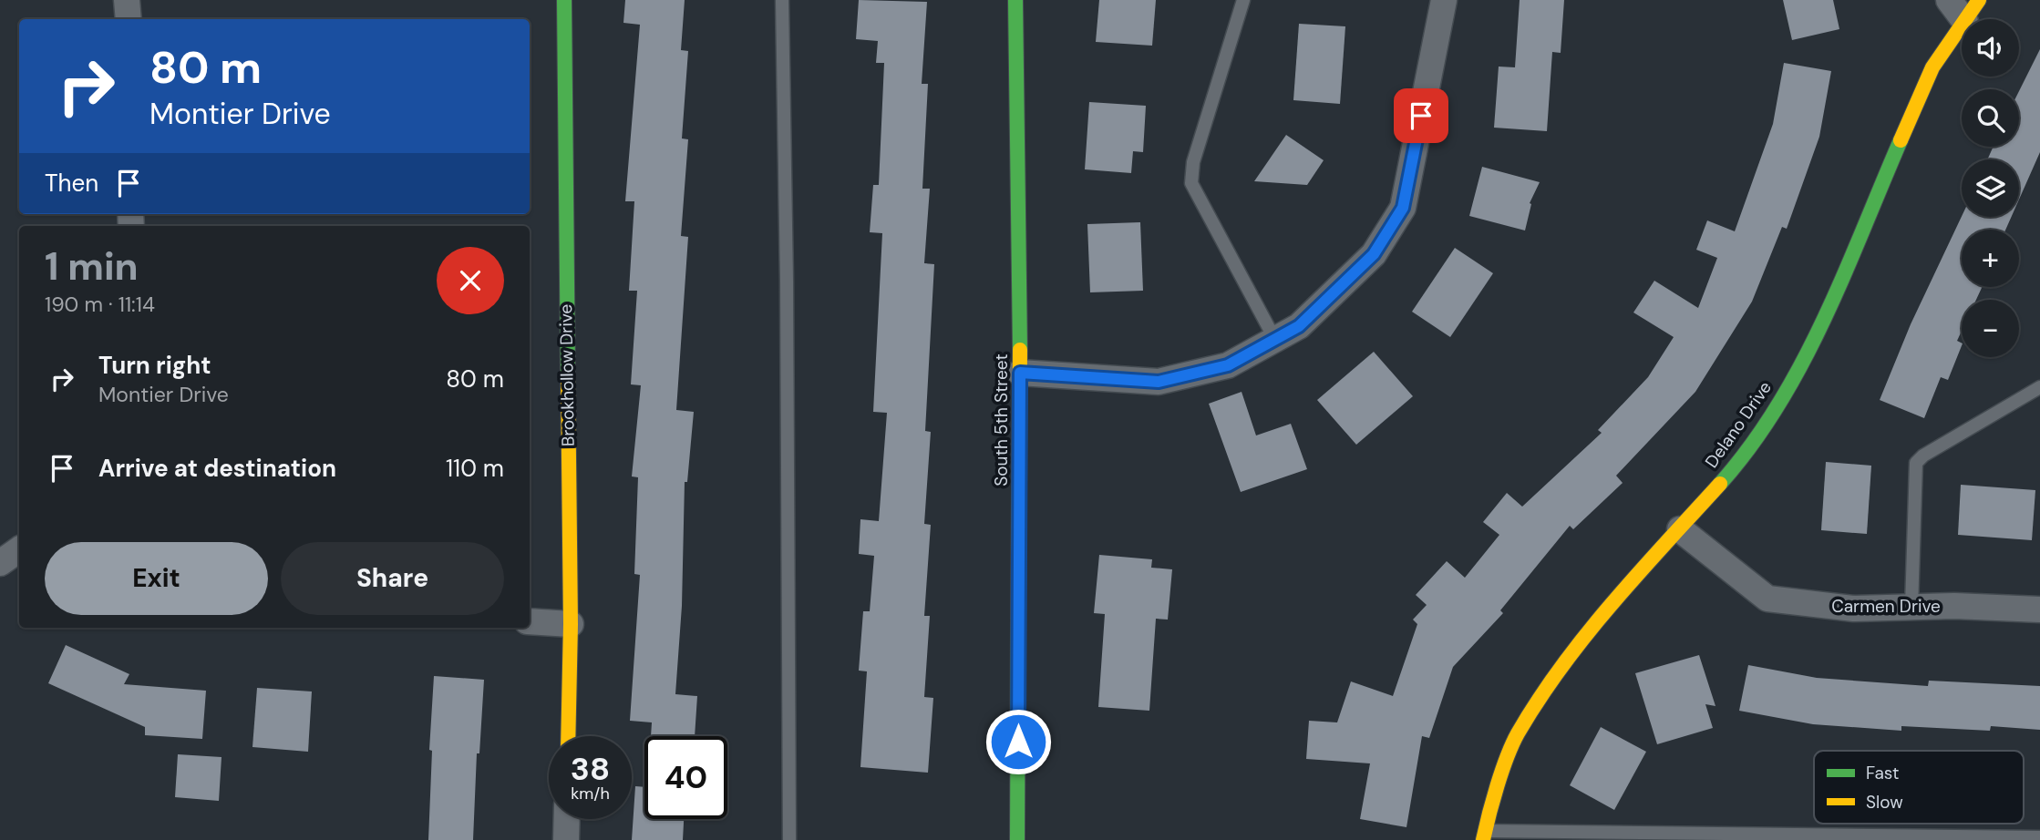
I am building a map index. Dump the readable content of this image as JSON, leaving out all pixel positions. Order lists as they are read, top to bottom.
{
  "streets": {
    "street": [
      "Brookhollow Drive",
      "South 5th Street",
      "Delano Drive",
      "Carmen Drive"
    ]
  },
  "crossings": [
    ["Delano Drive", "Carmen Drive"]
  ],
  "legend": ["Fast", "Slow"],
  "page": {
    "map_buttons": ["+", "−"],
    "turn": ["80 m", "Montier Drive"],
    "then": "Then",
    "heading": ["1 min", "190 m · 11:14"],
    "list": [
      {
        "name": "Turn right",
        "note": "Montier Drive",
        "value": "80 m"
      },
      {
        "name": "Arrive at destination",
        "value": "110 m"
      }
    ],
    "buttons": ["Exit", "Share"],
    "speed": "38 km/h",
    "limit": "40"
  }
}
